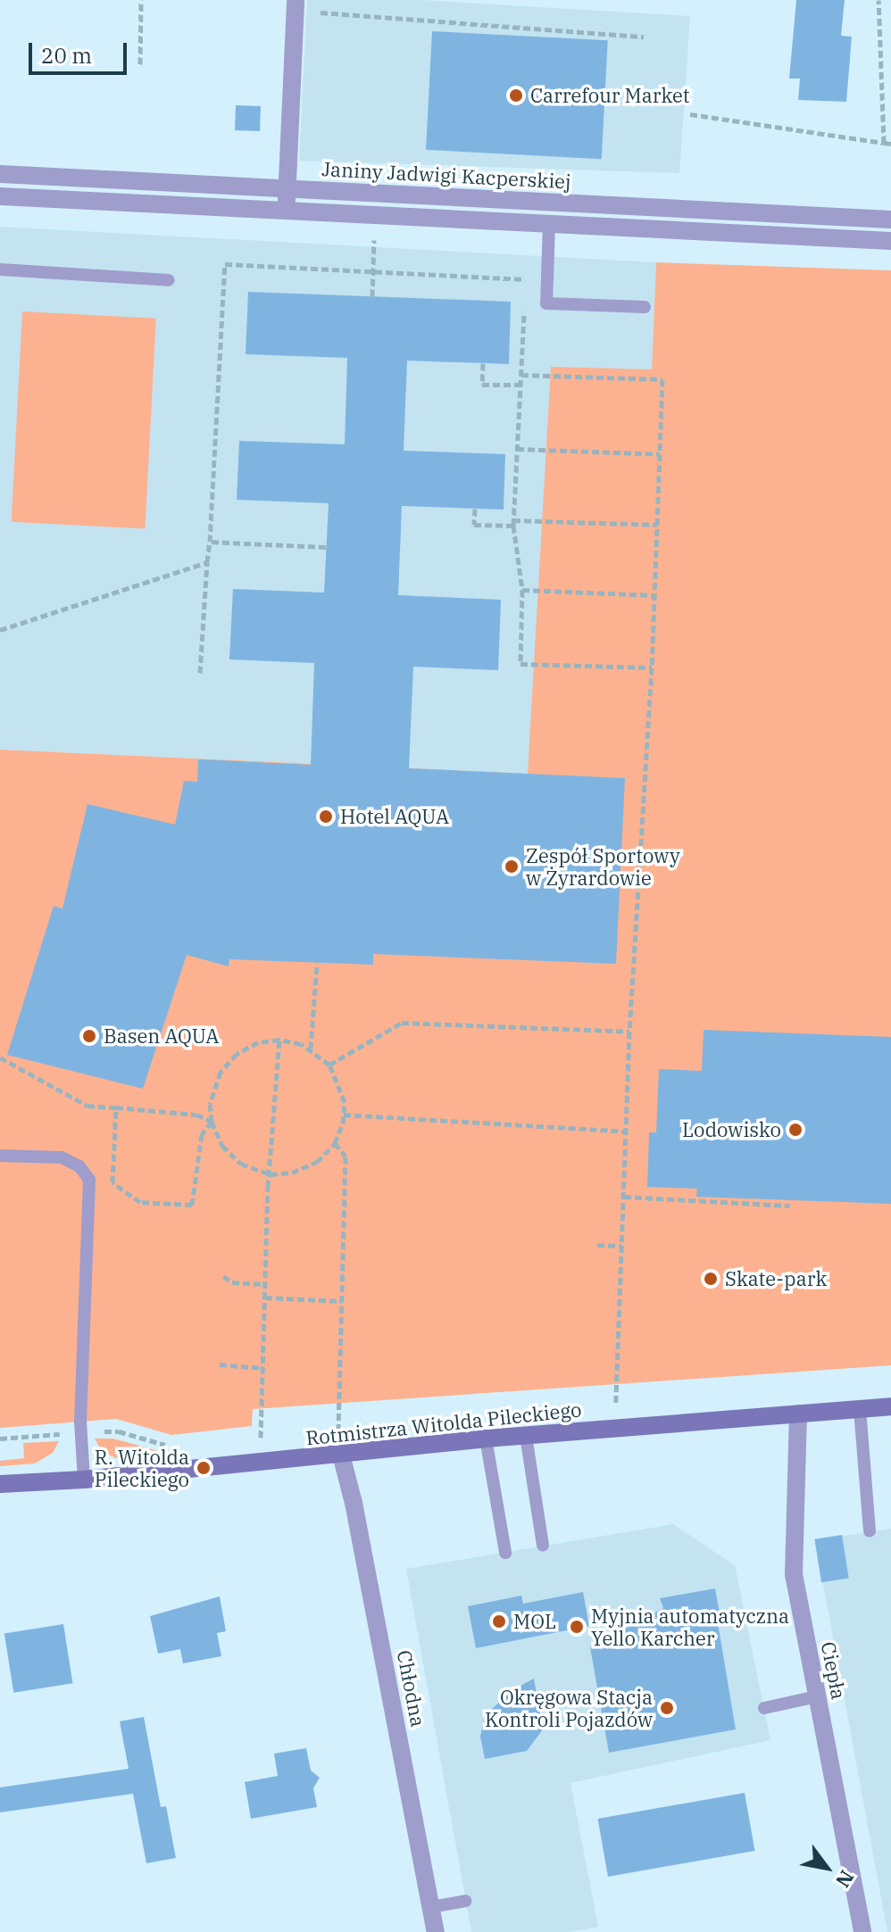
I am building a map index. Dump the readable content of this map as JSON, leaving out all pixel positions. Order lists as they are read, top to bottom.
{
  "streets": {
    "street": [
      "Janiny Jadwigi Kacperskiej",
      "Rotmistrza Witolda Pileckiego",
      "Ciepła",
      "Chłodna"
    ]
  },
  "crossings": [
    ["Rotmistrza Witolda Pileckiego", "Ciepła"],
    ["Rotmistrza Witolda Pileckiego", "Chłodna"]
  ],
  "places": [
    "Carrefour Market",
    "Hotel AQUA",
    "Zespół Sportowy w Żyrardowie",
    "Basen AQUA",
    "Lodowisko",
    "Skate-park",
    "R. Witolda Pileckiego",
    "MOL",
    "Myjnia automatyczna Yello Karcher",
    "Okręgowa Stacja Kontroli Pojazdów"
  ],
  "scale_bar": "20 m",
  "north": "bottom right"
}
